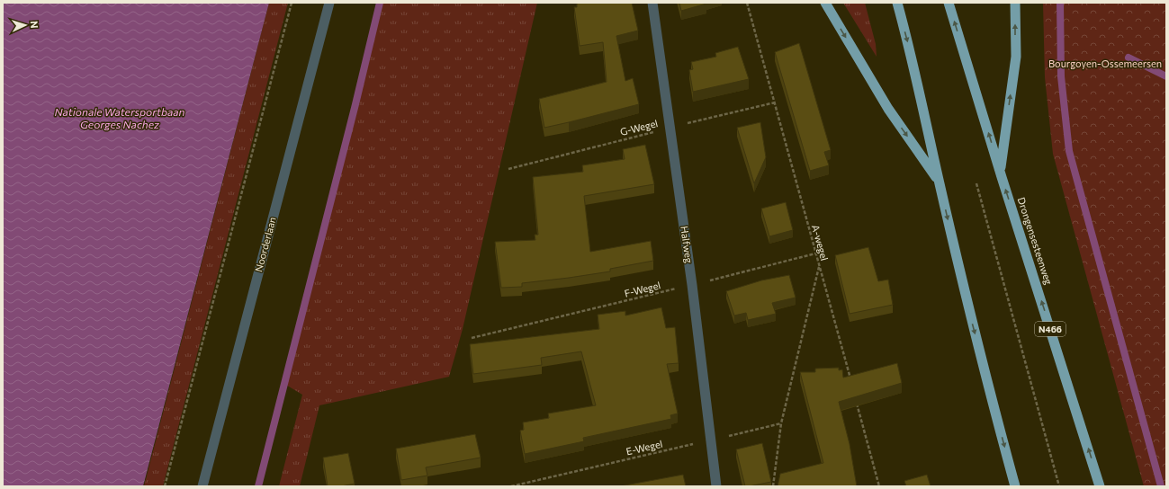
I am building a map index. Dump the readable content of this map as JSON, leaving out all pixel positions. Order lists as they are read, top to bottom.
{
  "streets": {
    "highway": ["Drongensesteenweg", "N466"],
    "street": ["Noorderlaan", "Halfweg"],
    "path": [
      "G-Wegel",
      "A-wegel",
      "F-Wegel",
      "E-Wegel"
    ]
  },
  "crossings": [
    ["G-Wegel", "A-wegel"],
    ["G-Wegel", "Halfweg"],
    ["A-wegel", "F-Wegel"],
    ["Halfweg", "F-Wegel"],
    ["Halfweg", "E-Wegel"]
  ],
  "water": ["Nationale Watersportbaan Georges Nachez"],
  "parks": ["Bourgoyen-Ossemeersen"],
  "north": "right"
}
